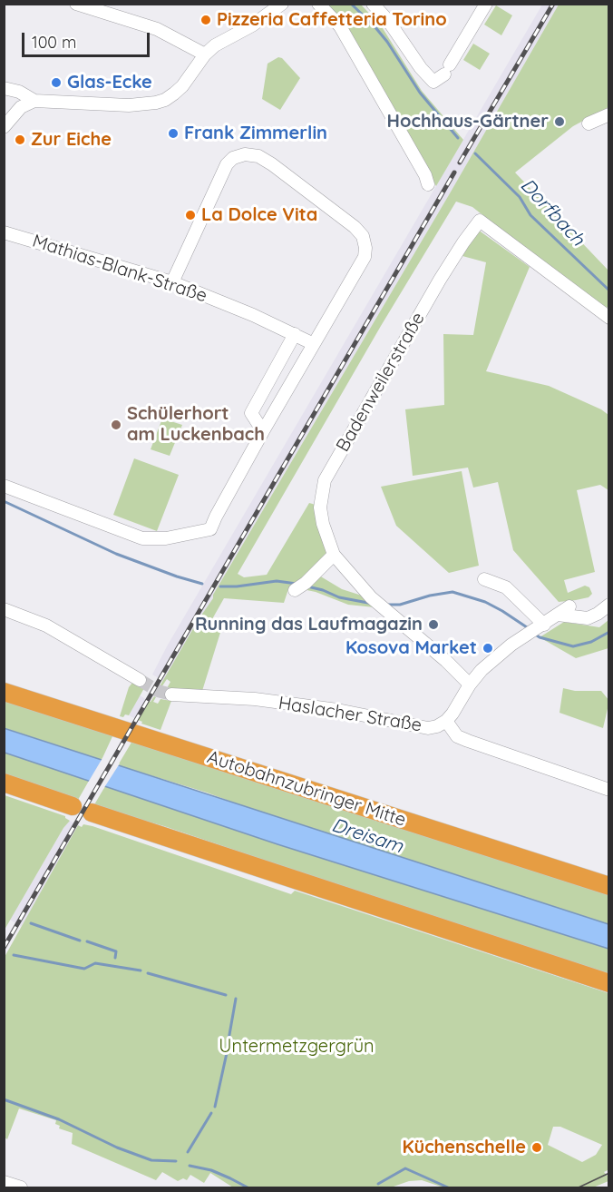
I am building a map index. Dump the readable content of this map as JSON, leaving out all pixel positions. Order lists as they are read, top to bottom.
{
  "streets": {
    "highway": ["Autobahnzubringer Mitte"],
    "street": ["Mathias-Blank-Straße", "Badenweilerstraße", "Haslacher Straße"]
  },
  "water": ["Dorfbach", "Dreisam"],
  "parks": ["Untermetzgergrün"],
  "places": [
    "Pizzeria Caffetteria Torino",
    "Glas-Ecke",
    "Hochhaus-Gärtner",
    "Frank Zimmerlin",
    "Zur Eiche",
    "La Dolce Vita",
    "Schülerhort am Luckenbach",
    "Running das Laufmagazin",
    "Kosova Market",
    "Küchenschelle"
  ],
  "scale_bar": "100 m"
}
